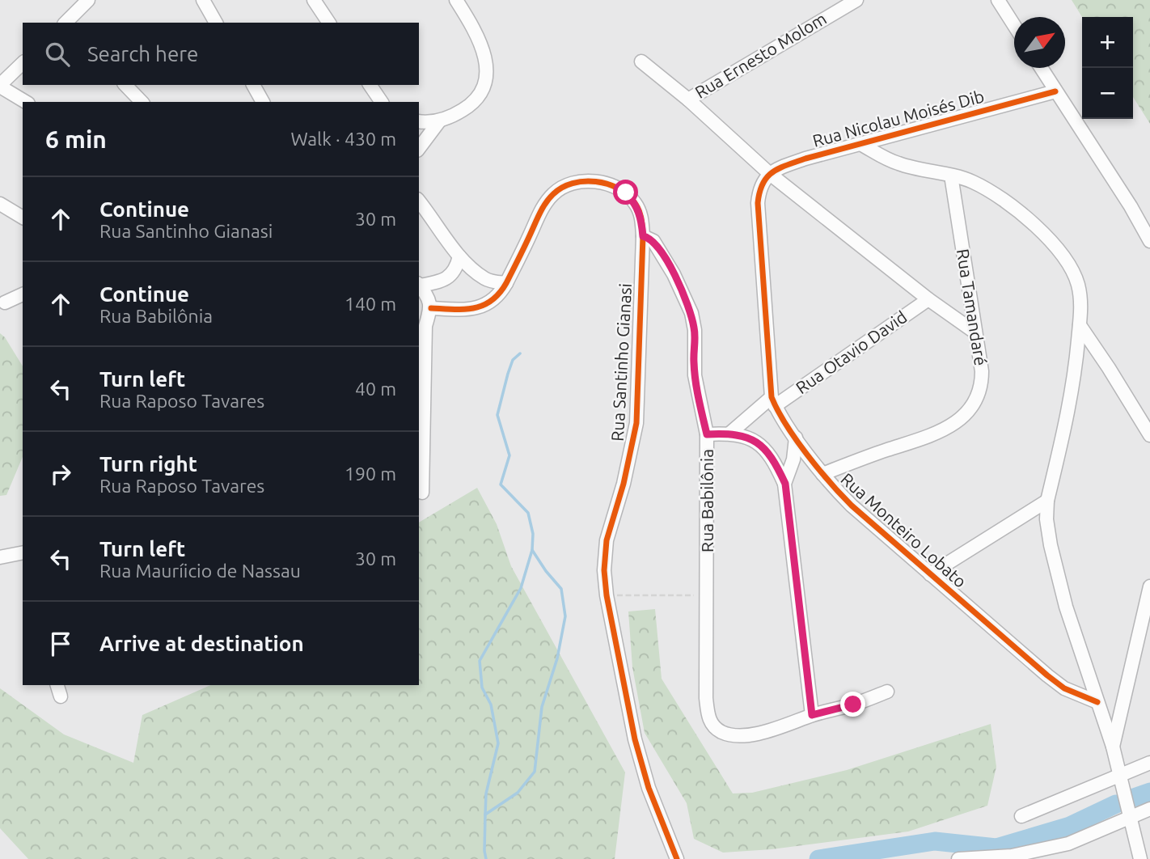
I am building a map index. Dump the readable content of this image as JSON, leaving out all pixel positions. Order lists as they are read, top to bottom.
{
  "streets": {
    "street": [
      "Rua Ernesto Molom",
      "Rua Nicolau Moisés Dib",
      "Rua Tamandaré",
      "Rua Otavio David",
      "Rua Santinho Gianasi",
      "Rua Babilônia",
      "Rua Monteiro Lobato"
    ]
  },
  "crossings": [
    ["Rua Nicolau Moisés Dib", "Rua Monteiro Lobato"],
    ["Rua Tamandaré", "Rua Monteiro Lobato"],
    ["Rua Otavio David", "Rua Monteiro Lobato"],
    ["Rua Santinho Gianasi", "Rua Babilônia"]
  ],
  "north": "top right",
  "page": {
    "map_buttons": ["+", "−"],
    "search": "Search here",
    "heading": ["6 min", "Walk · 430 m"],
    "list": [
      ["Continue", "Rua Santinho Gianasi", "30 m"],
      ["Continue", "Rua Babilônia", "140 m"],
      ["Turn left", "Rua Raposo Tavares", "40 m"],
      ["Turn right", "Rua Raposo Tavares", "190 m"],
      ["Turn left", "Rua Mauríicio de Nassau", "30 m"],
      "Arrive at destination"
    ]
  }
}
